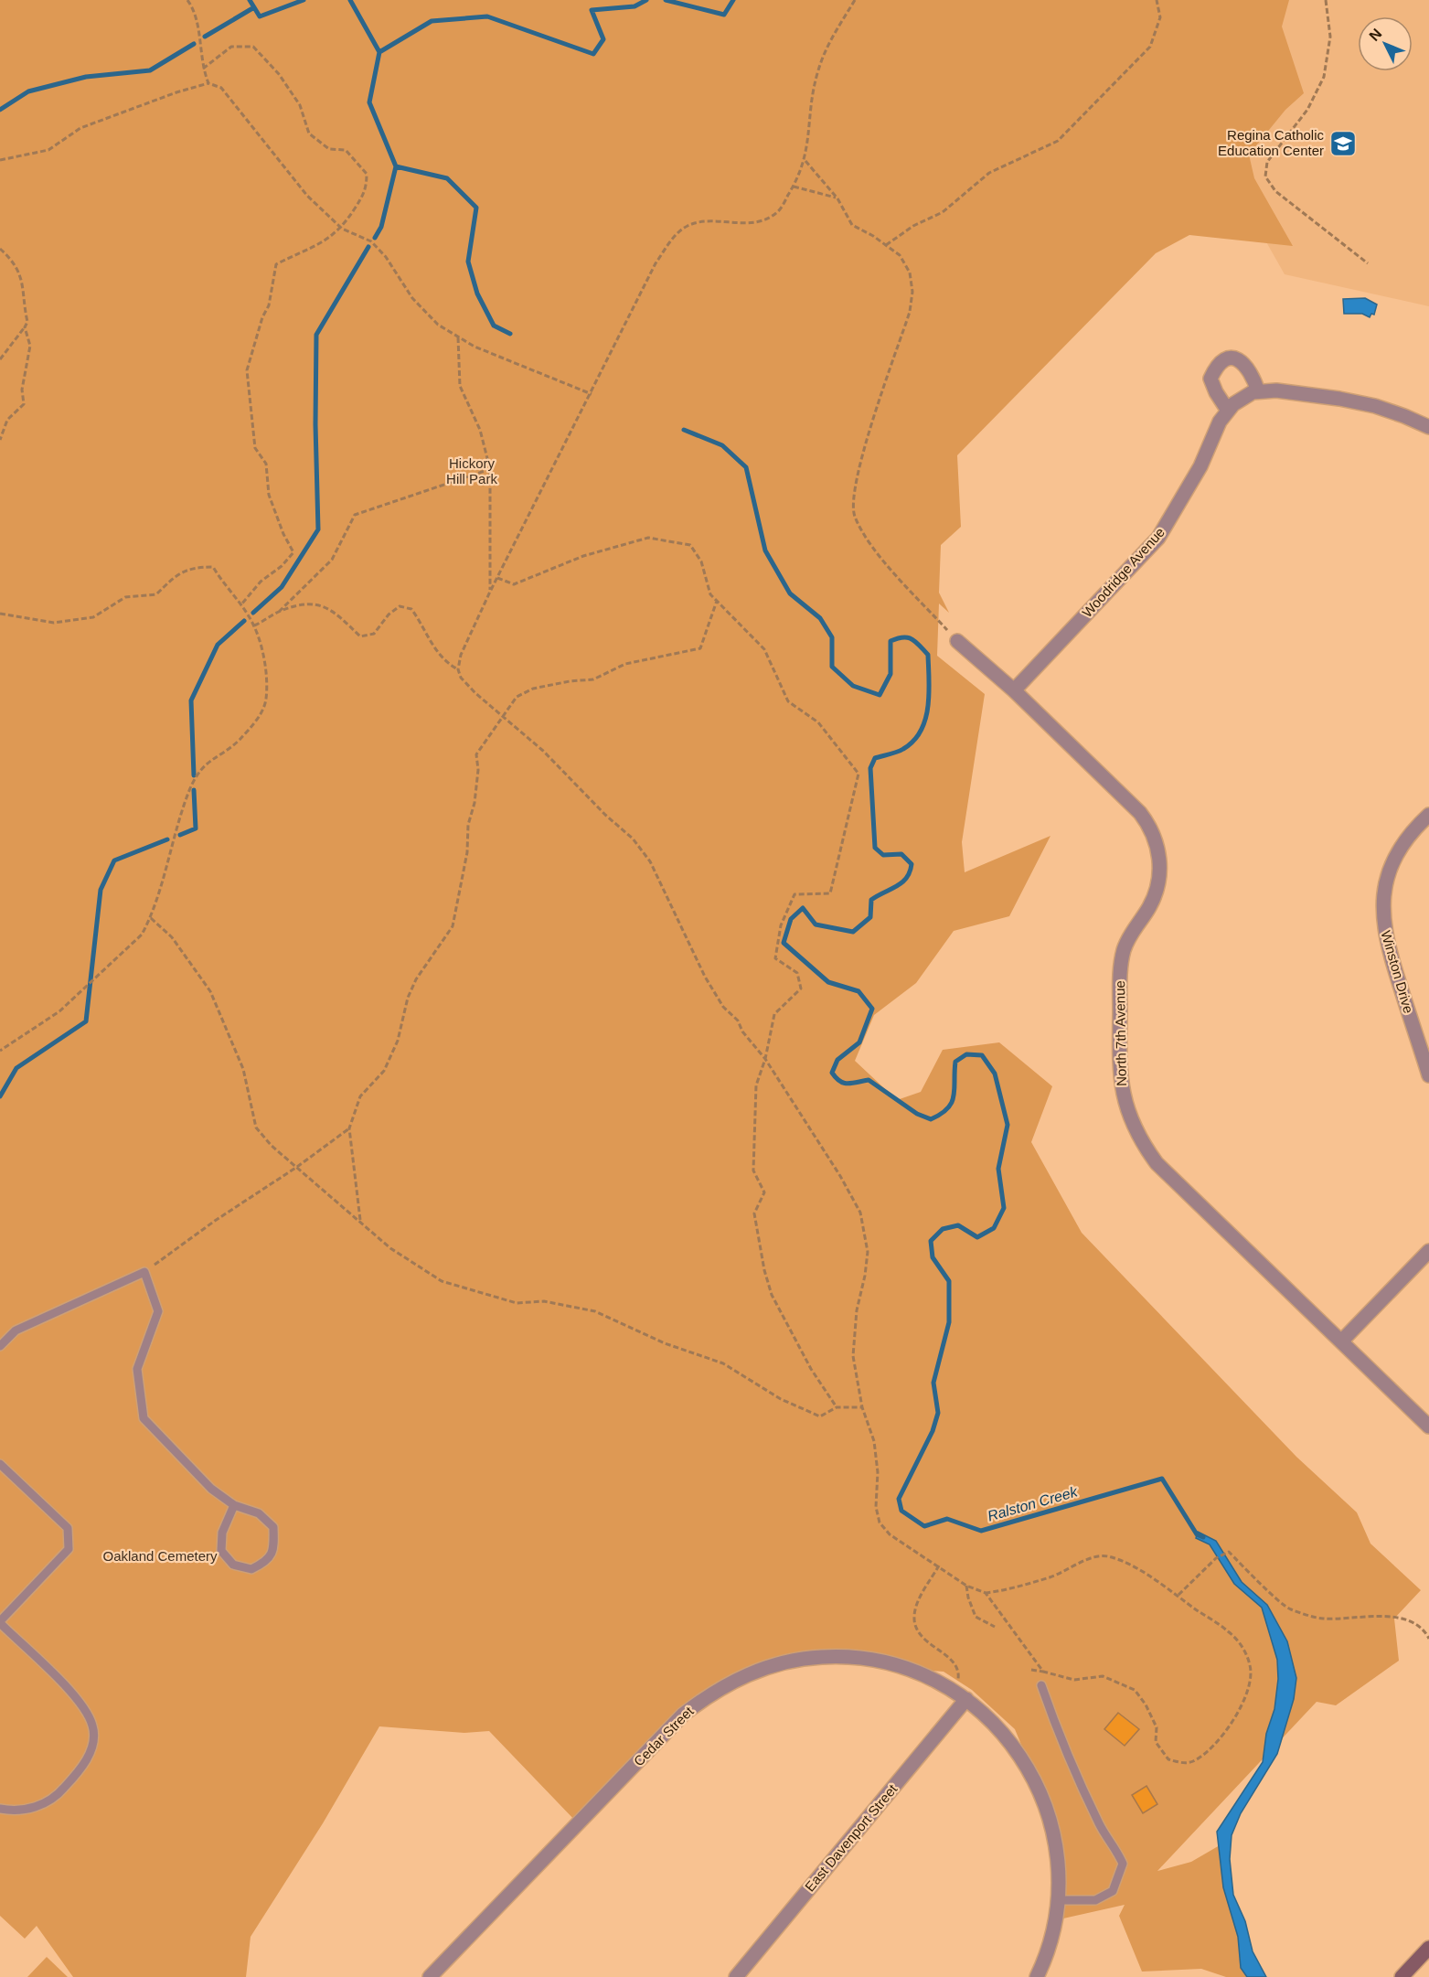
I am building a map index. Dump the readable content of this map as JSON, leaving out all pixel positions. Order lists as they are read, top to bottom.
{
  "streets": {
    "street": [
      "Woodridge Avenue",
      "Winston Drive",
      "North 7th Avenue",
      "Cedar Street",
      "East Davenport Street"
    ]
  },
  "crossings": [
    ["Woodridge Avenue", "North 7th Avenue"],
    ["Cedar Street", "East Davenport Street"]
  ],
  "water": ["Ralston Creek"],
  "parks": ["Hickory Hill Park", "Oakland Cemetery"],
  "places": {
    "school or university": ["Regina Catholic Education Center"]
  },
  "north": "top left"
}
